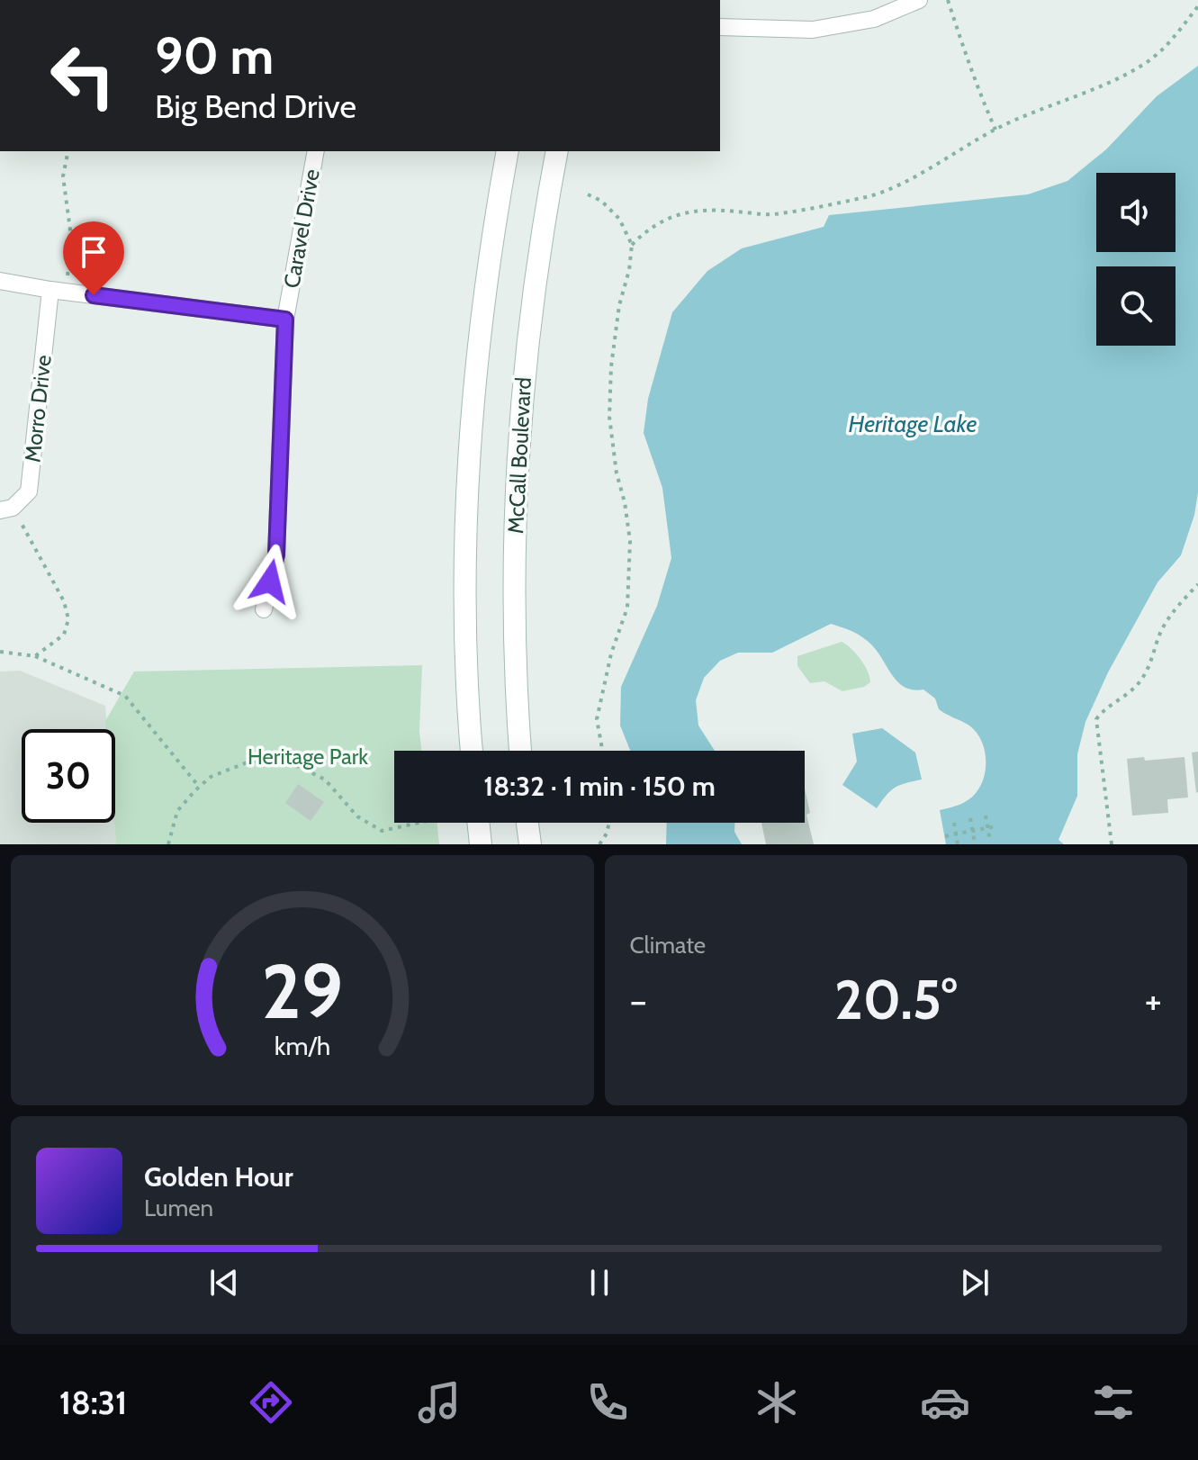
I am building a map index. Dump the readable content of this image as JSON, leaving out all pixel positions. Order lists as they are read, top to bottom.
{
  "streets": {
    "main road": ["McCall Boulevard"],
    "street": ["Caravel Drive", "Morro Drive"]
  },
  "water": ["Heritage Lake"],
  "parks": ["Heritage Park"],
  "page": {
    "turn": ["90 m", "Big Bend Drive"],
    "limit": "30",
    "trip": "18:32 · 1 min · 150 m",
    "tile": "Climate",
    "heat": ["−", "20.5°", "+"],
    "song": ["Golden Hour", "Lumen"],
    "tabs": "18:31",
    "gauge": ["29", "km/h"]
  }
}
